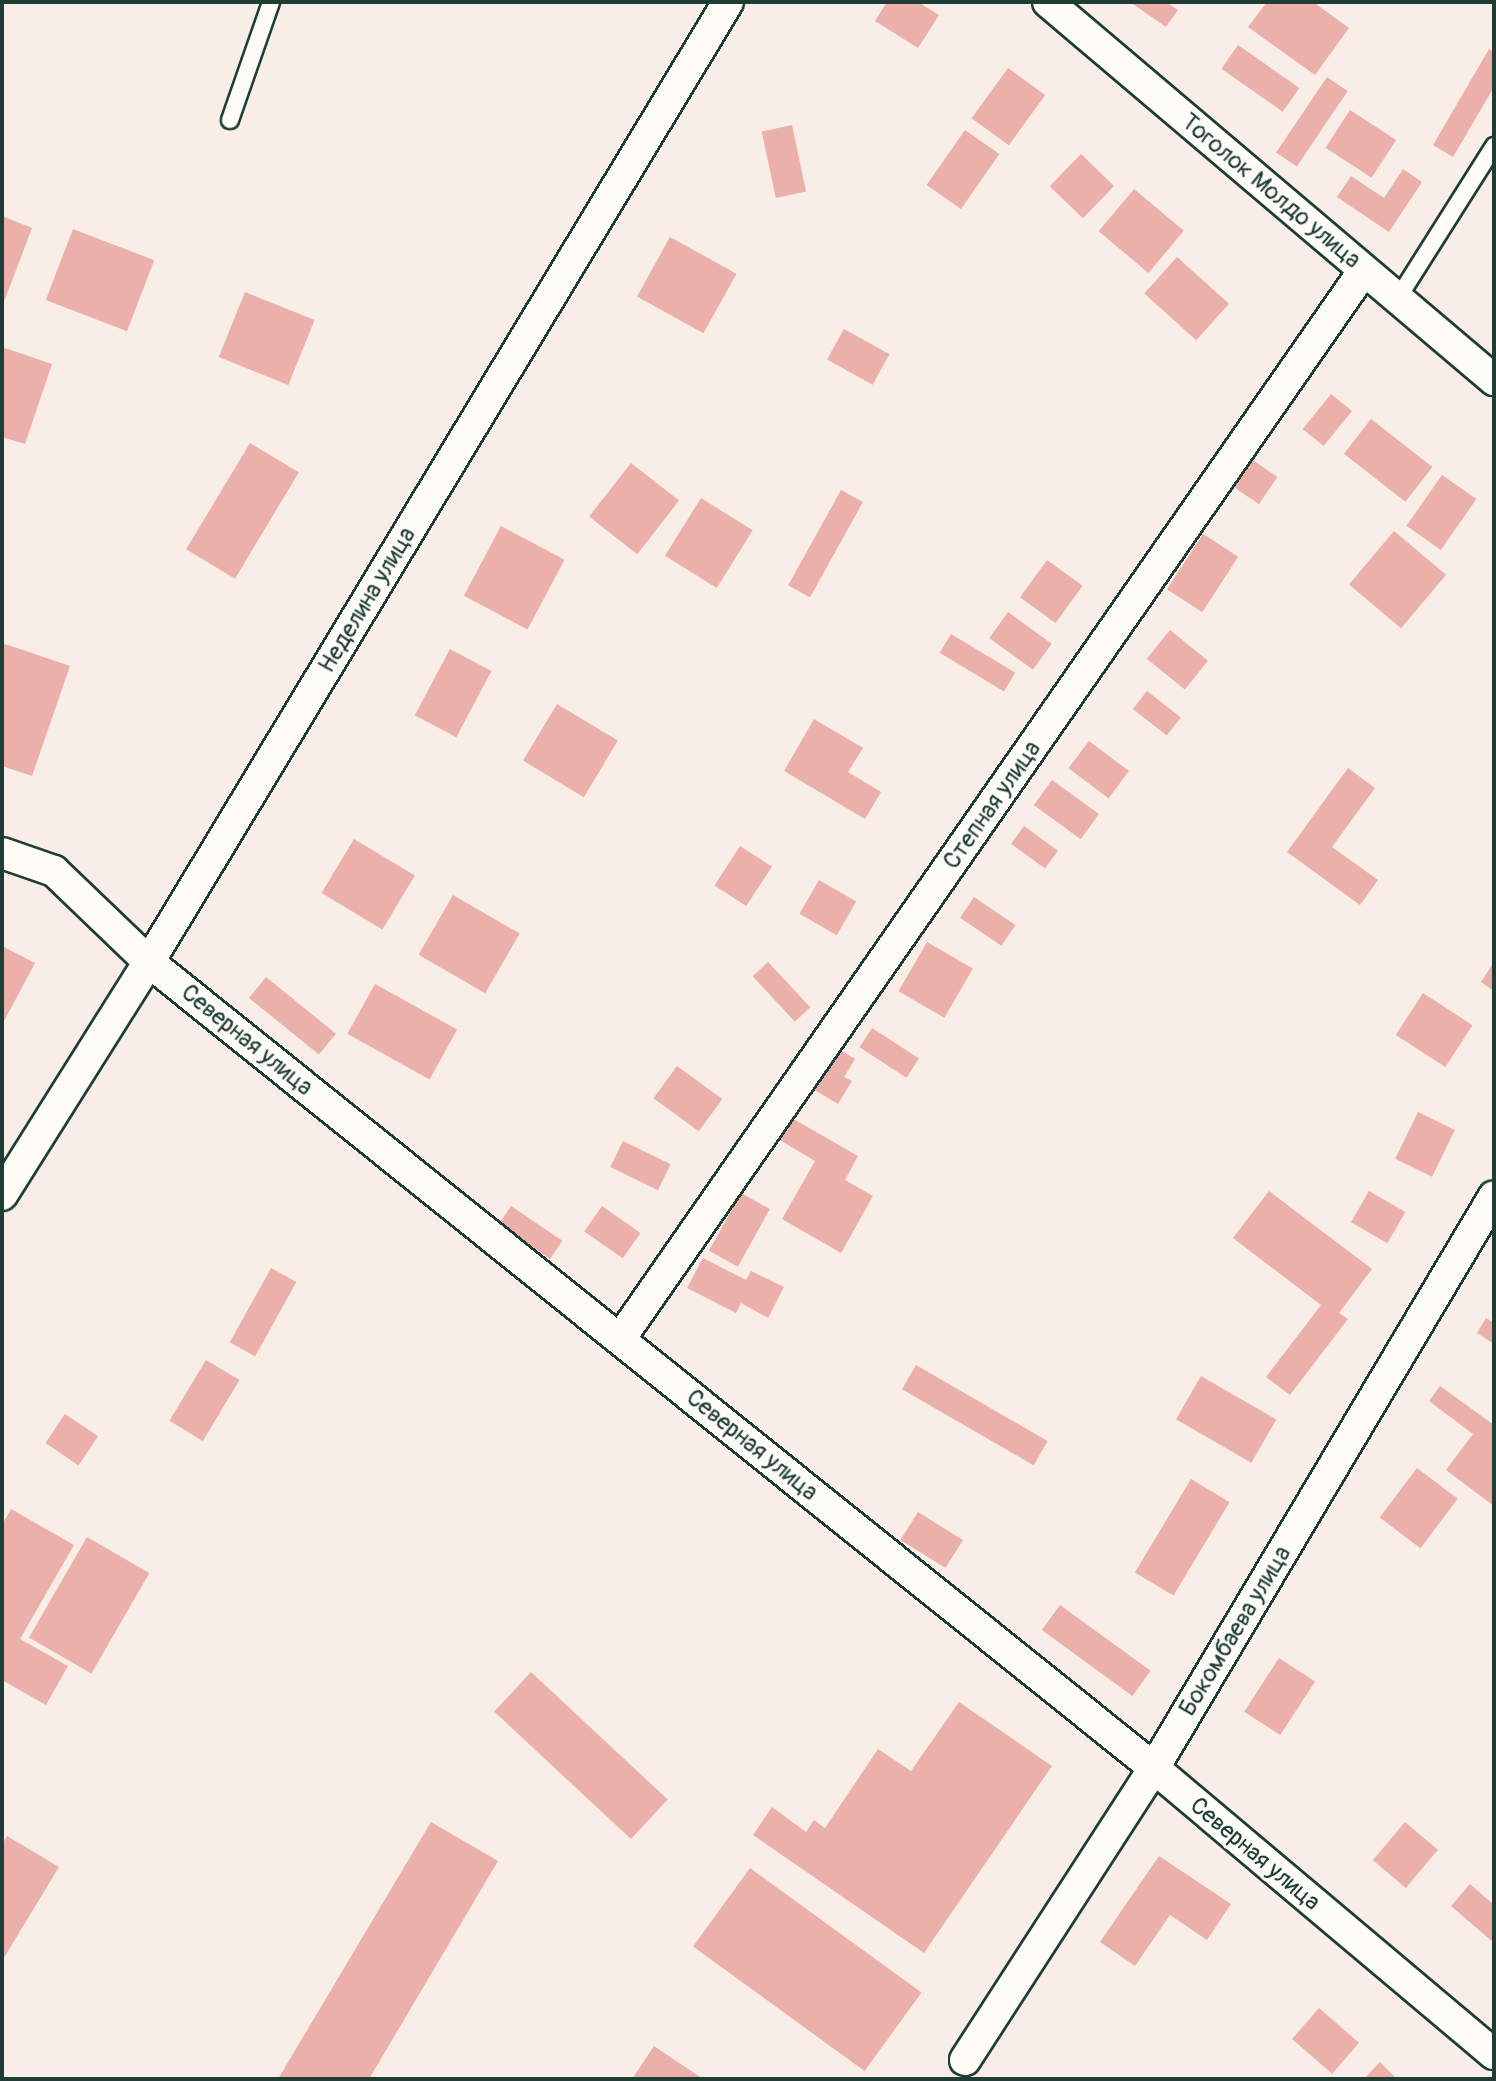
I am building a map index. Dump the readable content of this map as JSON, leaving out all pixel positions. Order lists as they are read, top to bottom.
{
  "streets": {
    "street": [
      "Тоголок Молдо улица",
      "Неделина улица",
      "Степная улица",
      "Северная улица",
      "Бокомбаева улица"
    ]
  },
  "crossings": [
    ["Тоголок Молдо улица", "Степная улица"],
    ["Неделина улица", "Северная улица"],
    ["Степная улица", "Северная улица"],
    ["Северная улица", "Бокомбаева улица"]
  ]
}
